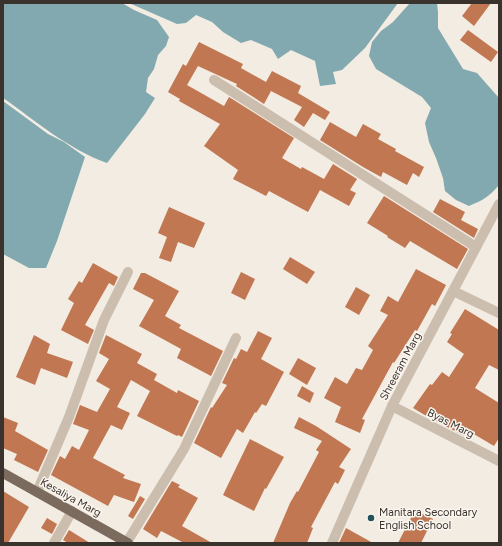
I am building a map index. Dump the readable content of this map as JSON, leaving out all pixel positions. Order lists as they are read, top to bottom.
{
  "streets": {
    "main road": ["Kesaliya Marg"],
    "street": ["Shreeram Marg", "Byas Marg"]
  },
  "crossings": [
    ["Shreeram Marg", "Byas Marg"]
  ],
  "places": ["Manitara Secondary English School"]
}
